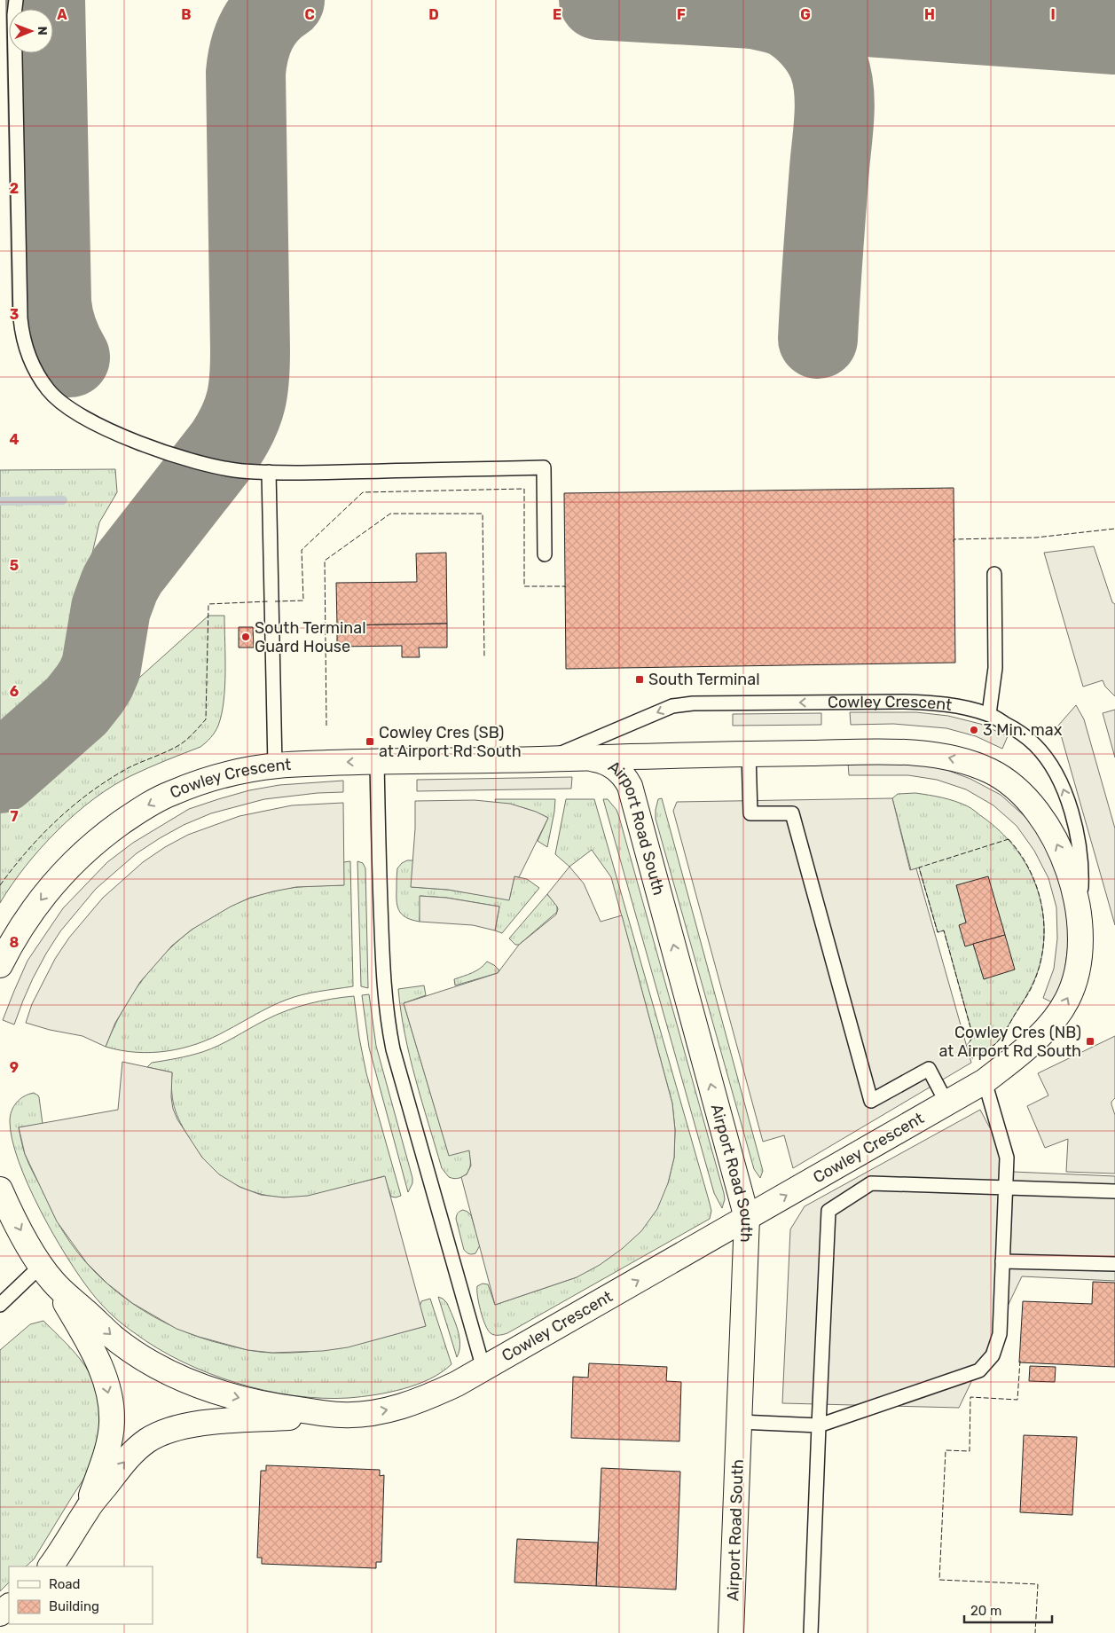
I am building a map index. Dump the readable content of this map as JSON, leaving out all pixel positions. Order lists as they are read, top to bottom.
{
  "streets": {
    "street": ["Cowley Crescent", "Airport Road South"]
  },
  "crossings": [
    ["Cowley Crescent", "Airport Road South"]
  ],
  "one_way": ["Airport Road South"],
  "places": {
    "other": ["South Terminal Guard House", "3 Min. max"],
    "transit": ["South Terminal", "Cowley Cres (SB) at Airport Rd South", "Cowley Cres (NB) at Airport Rd South"]
  },
  "legend": ["Road", "Building"],
  "scale_bar": "20 m",
  "north": "right",
  "grid": {
    "columns": [
      "A",
      "B",
      "C",
      "D",
      "E",
      "F",
      "G",
      "H",
      "I"
    ],
    "rows": [
      "2",
      "3",
      "4",
      "5",
      "6",
      "7",
      "8",
      "9"
    ]
  }
}
